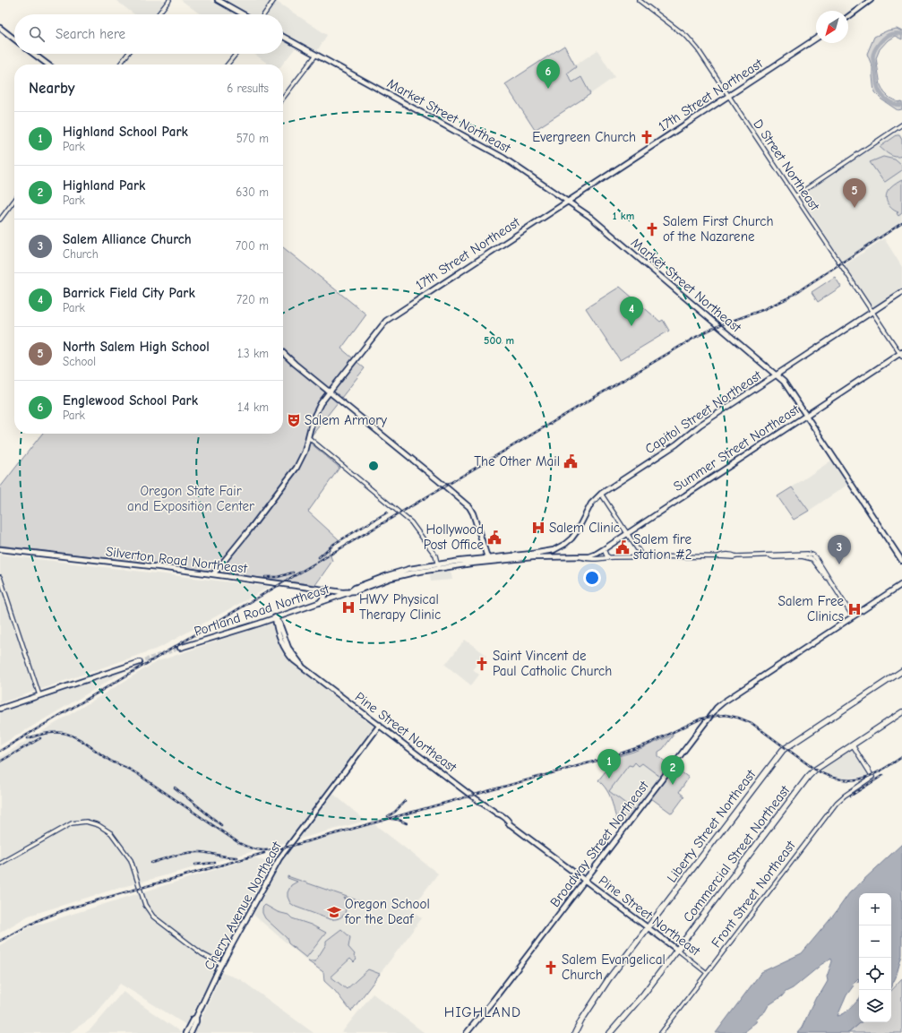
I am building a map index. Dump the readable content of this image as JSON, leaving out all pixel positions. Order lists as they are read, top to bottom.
{
  "streets": {
    "highway": ["Liberty Street Northeast", "Commercial Street Northeast"],
    "main road": [
      "17th Street Northeast",
      "Market Street Northeast",
      "Capitol Street Northeast",
      "Summer Street Northeast",
      "Silverton Road Northeast",
      "Portland Road Northeast",
      "Pine Street Northeast",
      "Broadway Street Northeast",
      "Cherry Avenue Northeast"
    ],
    "street": ["D Street Northeast", "Front Street Northeast"]
  },
  "crossings": [
    ["17th Street Northeast", "Market Street Northeast"],
    ["17th Street Northeast", "D Street Northeast"],
    ["17th Street Northeast", "Silverton Road Northeast"],
    ["Market Street Northeast", "Capitol Street Northeast"],
    ["Market Street Northeast", "Summer Street Northeast"],
    ["D Street Northeast", "Capitol Street Northeast"],
    ["D Street Northeast", "Summer Street Northeast"],
    ["Capitol Street Northeast", "Summer Street Northeast"],
    ["Silverton Road Northeast", "Portland Road Northeast"],
    ["Portland Road Northeast", "Pine Street Northeast"],
    ["Pine Street Northeast", "Liberty Street Northeast"],
    ["Pine Street Northeast", "Broadway Street Northeast"],
    ["Pine Street Northeast", "Commercial Street Northeast"],
    ["Pine Street Northeast", "Front Street Northeast"],
    ["Pine Street Northeast", "Cherry Avenue Northeast"],
    ["Commercial Street Northeast", "Front Street Northeast"]
  ],
  "districts": ["HIGHLAND"],
  "parks": ["Oregon State Fair and Exposition Center"],
  "places": {
    "church": [
      "Evergreen Church",
      "Salem First Church of the Nazarene",
      "Saint Vincent de Paul Catholic Church",
      "Salem Evangelical Church"
    ],
    "theatre": ["Salem Armory"],
    "public building": ["The Other Mail", "Hollywood Post Office", "Salem fire station #2"],
    "hospital": ["Salem Clinic", "HWY Physical Therapy Clinic", "Salem Free Clinics"],
    "school or university": ["Oregon School for the Deaf"]
  },
  "north": "bottom left",
  "page": {
    "search": "Search here",
    "pins": [
      "6",
      "5",
      "4",
      "3",
      "1",
      "2"
    ],
    "heading": ["Nearby", "6 results"],
    "list": [
      {
        "mark": "1",
        "name": "Highland School Park",
        "note": "Park",
        "value": "570 m"
      },
      {
        "mark": "2",
        "name": "Highland Park",
        "note": "Park",
        "value": "630 m"
      },
      {
        "mark": "3",
        "name": "Salem Alliance Church",
        "note": "Church",
        "value": "700 m"
      },
      {
        "mark": "4",
        "name": "Barrick Field City Park",
        "note": "Park",
        "value": "720 m"
      },
      {
        "mark": "5",
        "name": "North Salem High School",
        "note": "School",
        "value": "1.3 km"
      },
      {
        "mark": "6",
        "name": "Englewood School Park",
        "note": "Park",
        "value": "1.4 km"
      }
    ],
    "map_buttons": ["+", "−"]
  },
  "rings": ["1 km", "500 m"]
}
